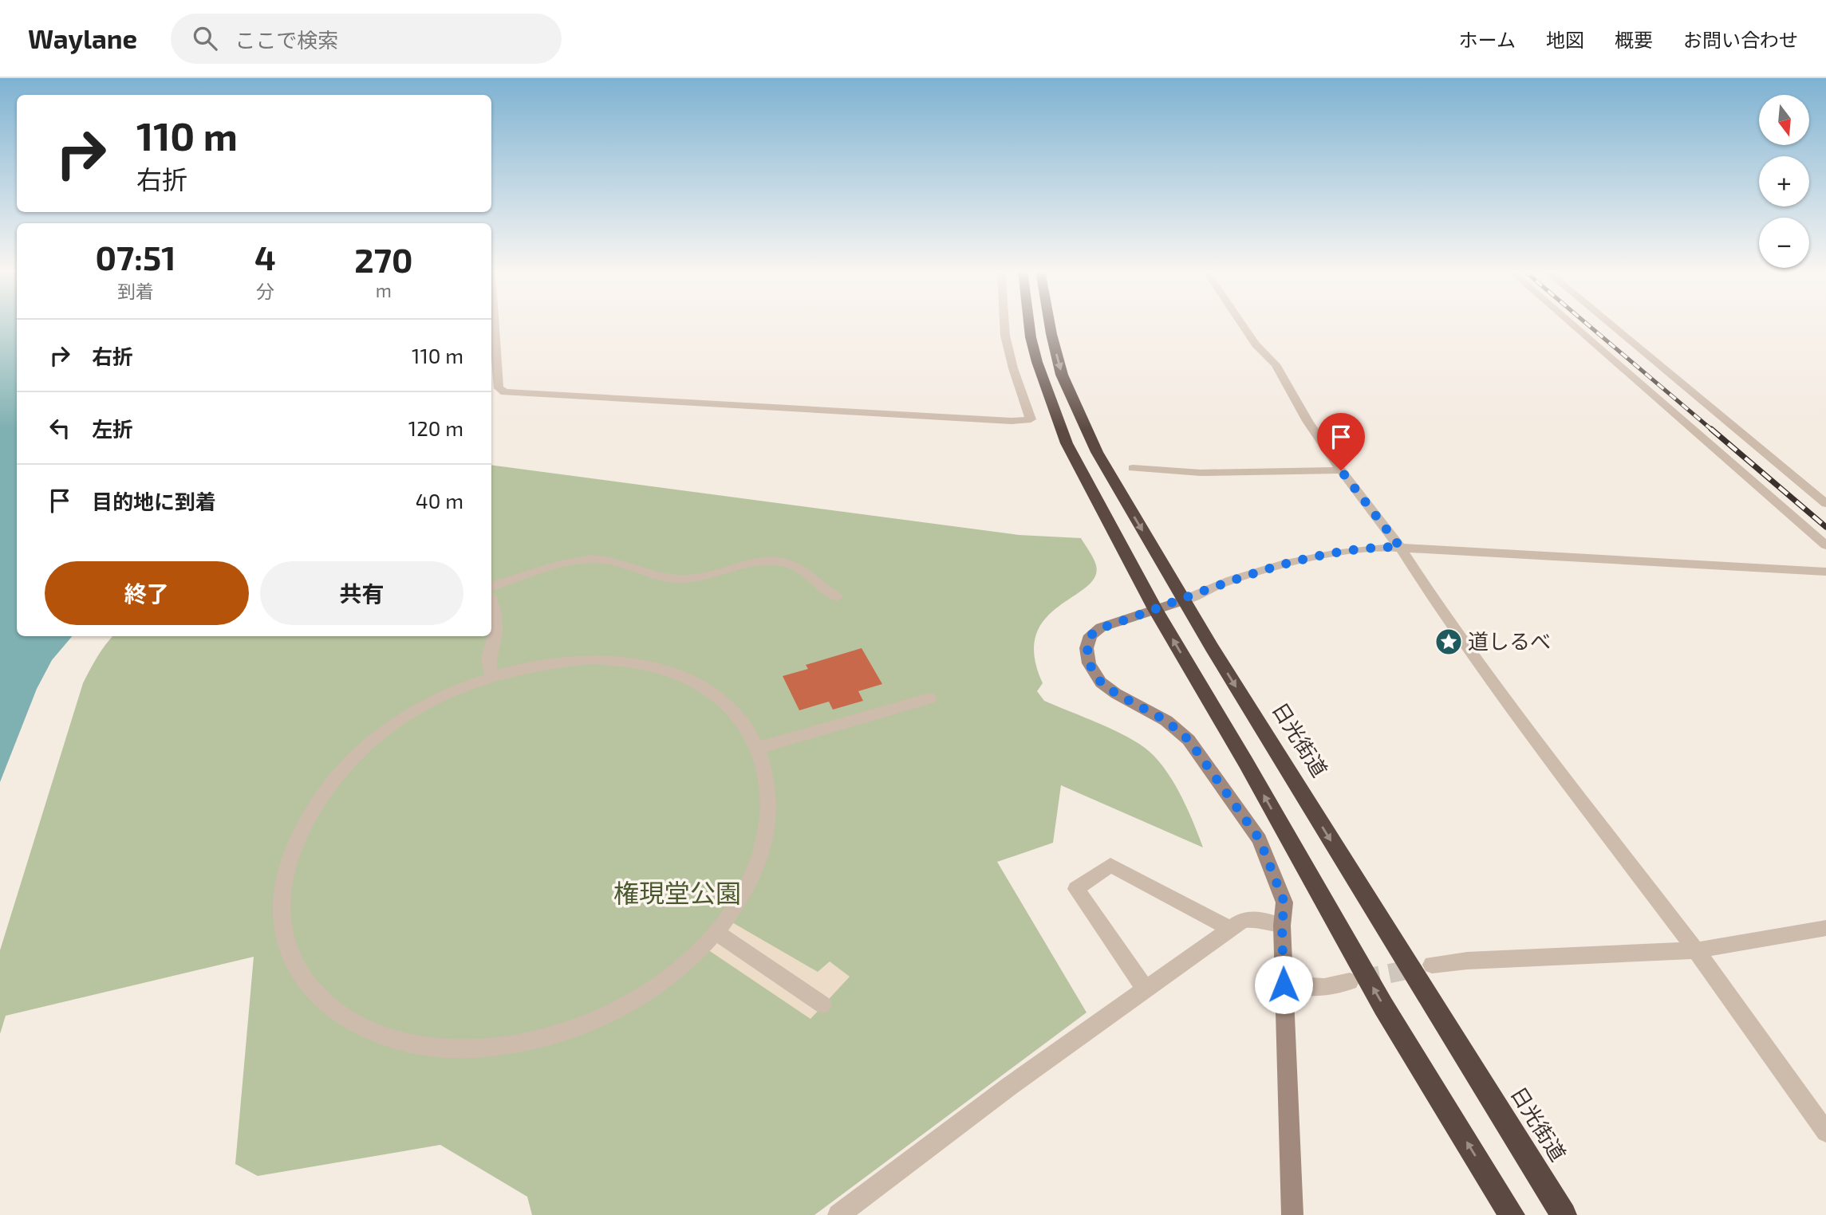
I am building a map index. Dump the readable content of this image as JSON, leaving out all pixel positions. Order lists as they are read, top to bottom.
{
  "streets": {
    "highway": ["日光街道"]
  },
  "parks": ["権現堂公園"],
  "places": {
    "place": ["道しるべ"]
  },
  "north": "bottom",
  "page": {
    "header": "Waylane",
    "search": "ここで検索",
    "nav": [
      "ホーム",
      "地図",
      "概要",
      "お問い合わせ"
    ],
    "map_buttons": ["+", "−"],
    "turn": ["110 m", "右折"],
    "eta": [
      "07:51",
      "到着",
      "4",
      "分",
      "270",
      "m"
    ],
    "list": [
      {
        "name": "右折",
        "value": "110 m"
      },
      {
        "name": "左折",
        "value": "120 m"
      },
      {
        "name": "目的地に到着",
        "value": "40 m"
      }
    ],
    "buttons": ["終了", "共有"]
  }
}
